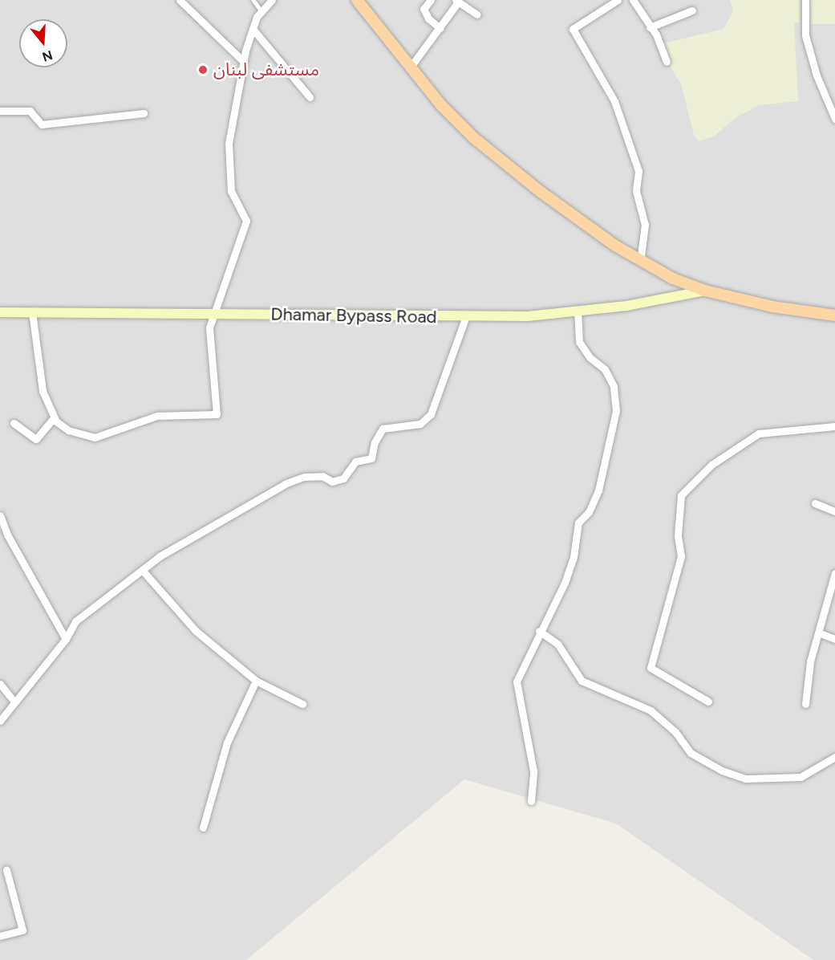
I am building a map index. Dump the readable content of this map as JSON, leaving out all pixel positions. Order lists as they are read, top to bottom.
{
  "streets": {
    "main road": ["Dhamar Bypass Road"]
  },
  "places": ["مستشفى لبنان"],
  "north": "bottom"
}
